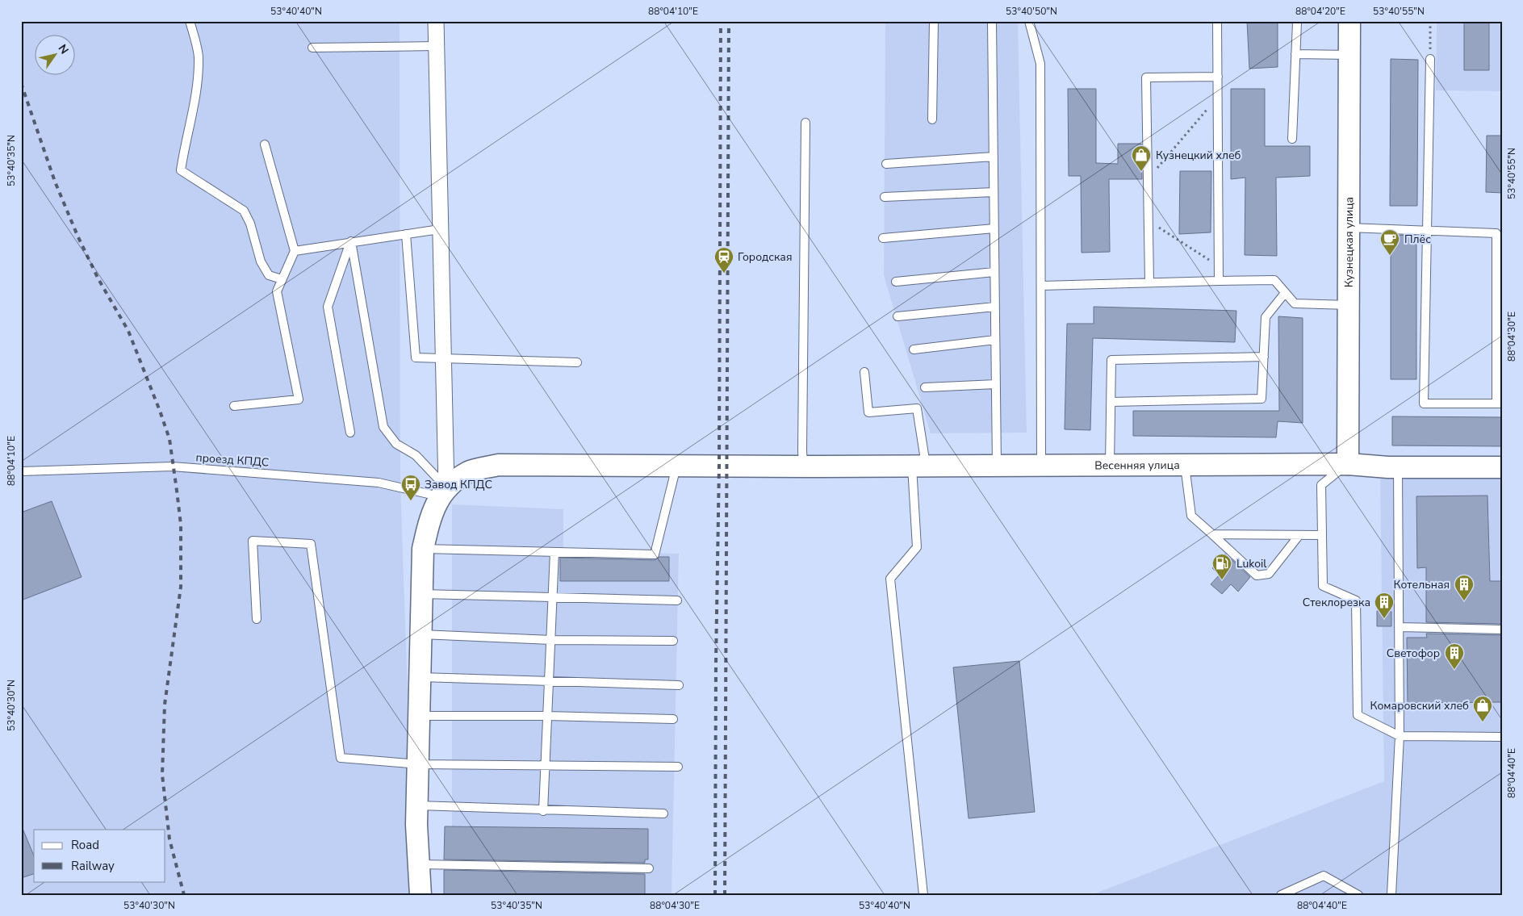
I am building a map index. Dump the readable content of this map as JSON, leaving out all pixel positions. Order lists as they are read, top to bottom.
{
  "streets": {
    "street": ["Кузнецкая улица", "Весенняя улица"],
    "lane": ["проезд КПДС"]
  },
  "crossings": [
    ["Кузнецкая улица", "Весенняя улица"],
    ["проезд КПДС", "Весенняя улица"]
  ],
  "places": {
    "shop": ["Кузнецкий хлеб", "Комаровский хлеб"],
    "cafe": ["Плёс"],
    "station": ["Городская"],
    "bus stop": ["Завод КПДС"],
    "fuel station": ["Lukoil"],
    "building": ["Котельная", "Стеклорезка", "Светофор"]
  },
  "legend": ["Road", "Railway"],
  "north": "top right",
  "coordinates": [
    "53°40'40\"N",
    "88°04'10\"E",
    "53°40'50\"N",
    "88°04'20\"E",
    "53°40'55\"N",
    "53°40'35\"N",
    "88°04'30\"E",
    "53°40'30\"N",
    "88°04'40\"E"
  ]
}
